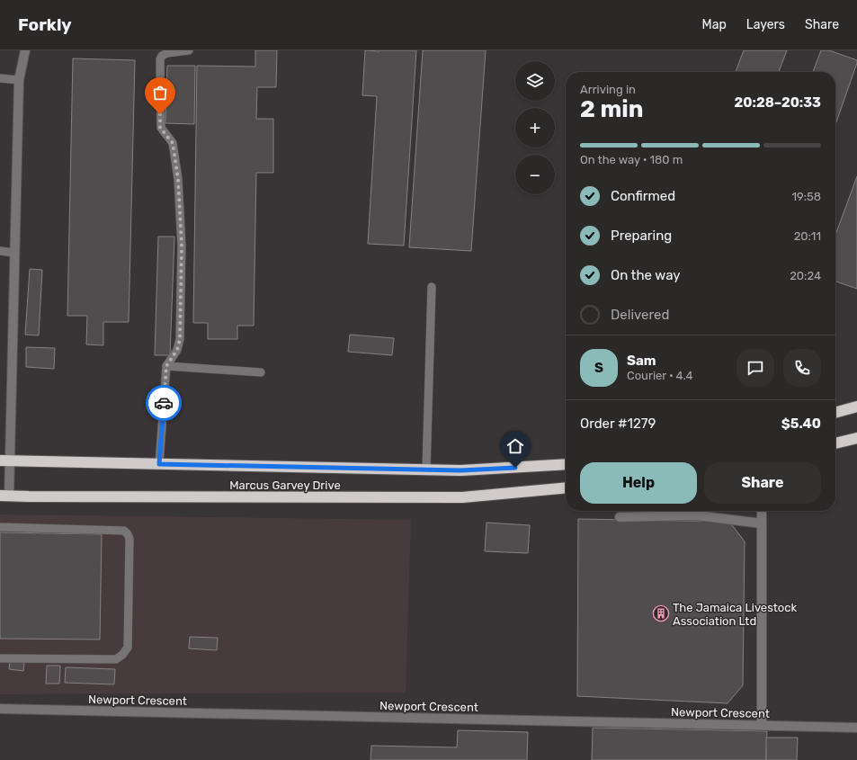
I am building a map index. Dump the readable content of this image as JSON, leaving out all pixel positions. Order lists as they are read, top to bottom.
{
  "streets": {
    "highway": ["Marcus Garvey Drive"],
    "street": ["Newport Crescent"]
  },
  "places": {
    "building": ["The Jamaica Livestock Association Ltd"]
  },
  "page": {
    "header": "Forkly",
    "nav": ["Map", "Layers", "Share"],
    "map_buttons": ["+", "−"],
    "heading": ["2 min", "Arriving in", "20:28–20:33"],
    "panel": [
      "Sam",
      "Courier · 4.4",
      "Order #1279",
      "$5.40"
    ],
    "bar": "On the way · 180 m",
    "list": [
      ["Confirmed", "19:58"],
      ["Preparing", "20:11"],
      ["On the way", "20:24"],
      "Delivered"
    ],
    "round": "S",
    "buttons": ["Help", "Share"]
  }
}
